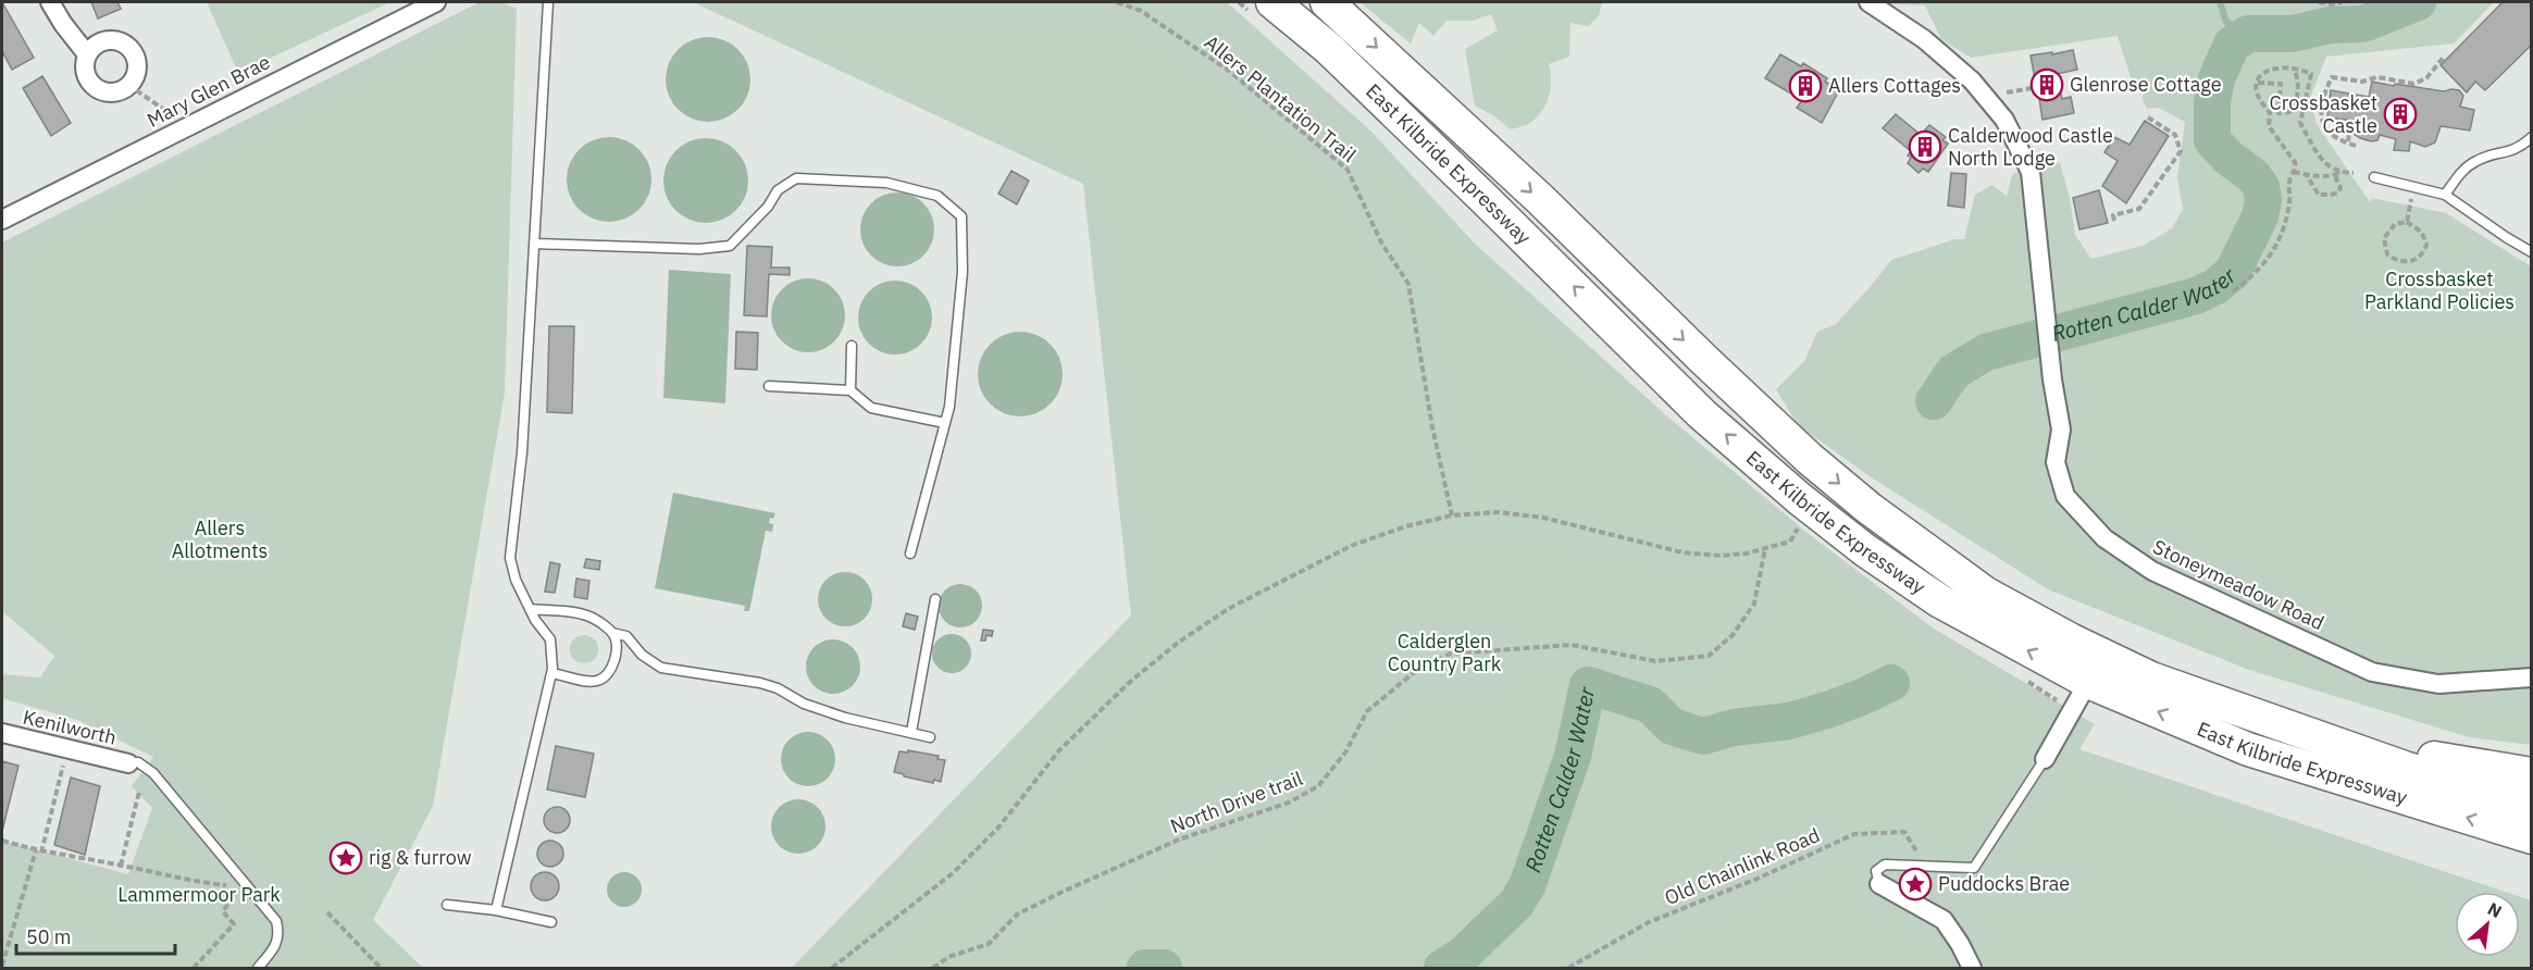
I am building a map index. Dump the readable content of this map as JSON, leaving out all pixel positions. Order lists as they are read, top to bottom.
{
  "streets": {
    "highway": ["East Kilbride Expressway"],
    "street": ["Mary Glen Brae", "Stoneymeadow Road", "Kenilworth"],
    "path": ["Allers Plantation Trail", "North Drive trail", "Old Chainlink Road"]
  },
  "water": ["Rotten Calder Water"],
  "parks": [
    "Crossbasket Parkland Policies",
    "Allers Allotments",
    "Calderglen Country Park",
    "Lammermoor Park"
  ],
  "places": {
    "building": [
      "Glenrose Cottage",
      "Allers Cottages",
      "Crossbasket Castle",
      "Calderwood Castle North Lodge"
    ],
    "place": ["rig & furrow", "Puddocks Brae"]
  },
  "scale_bar": "50 m",
  "north": "top right"
}
